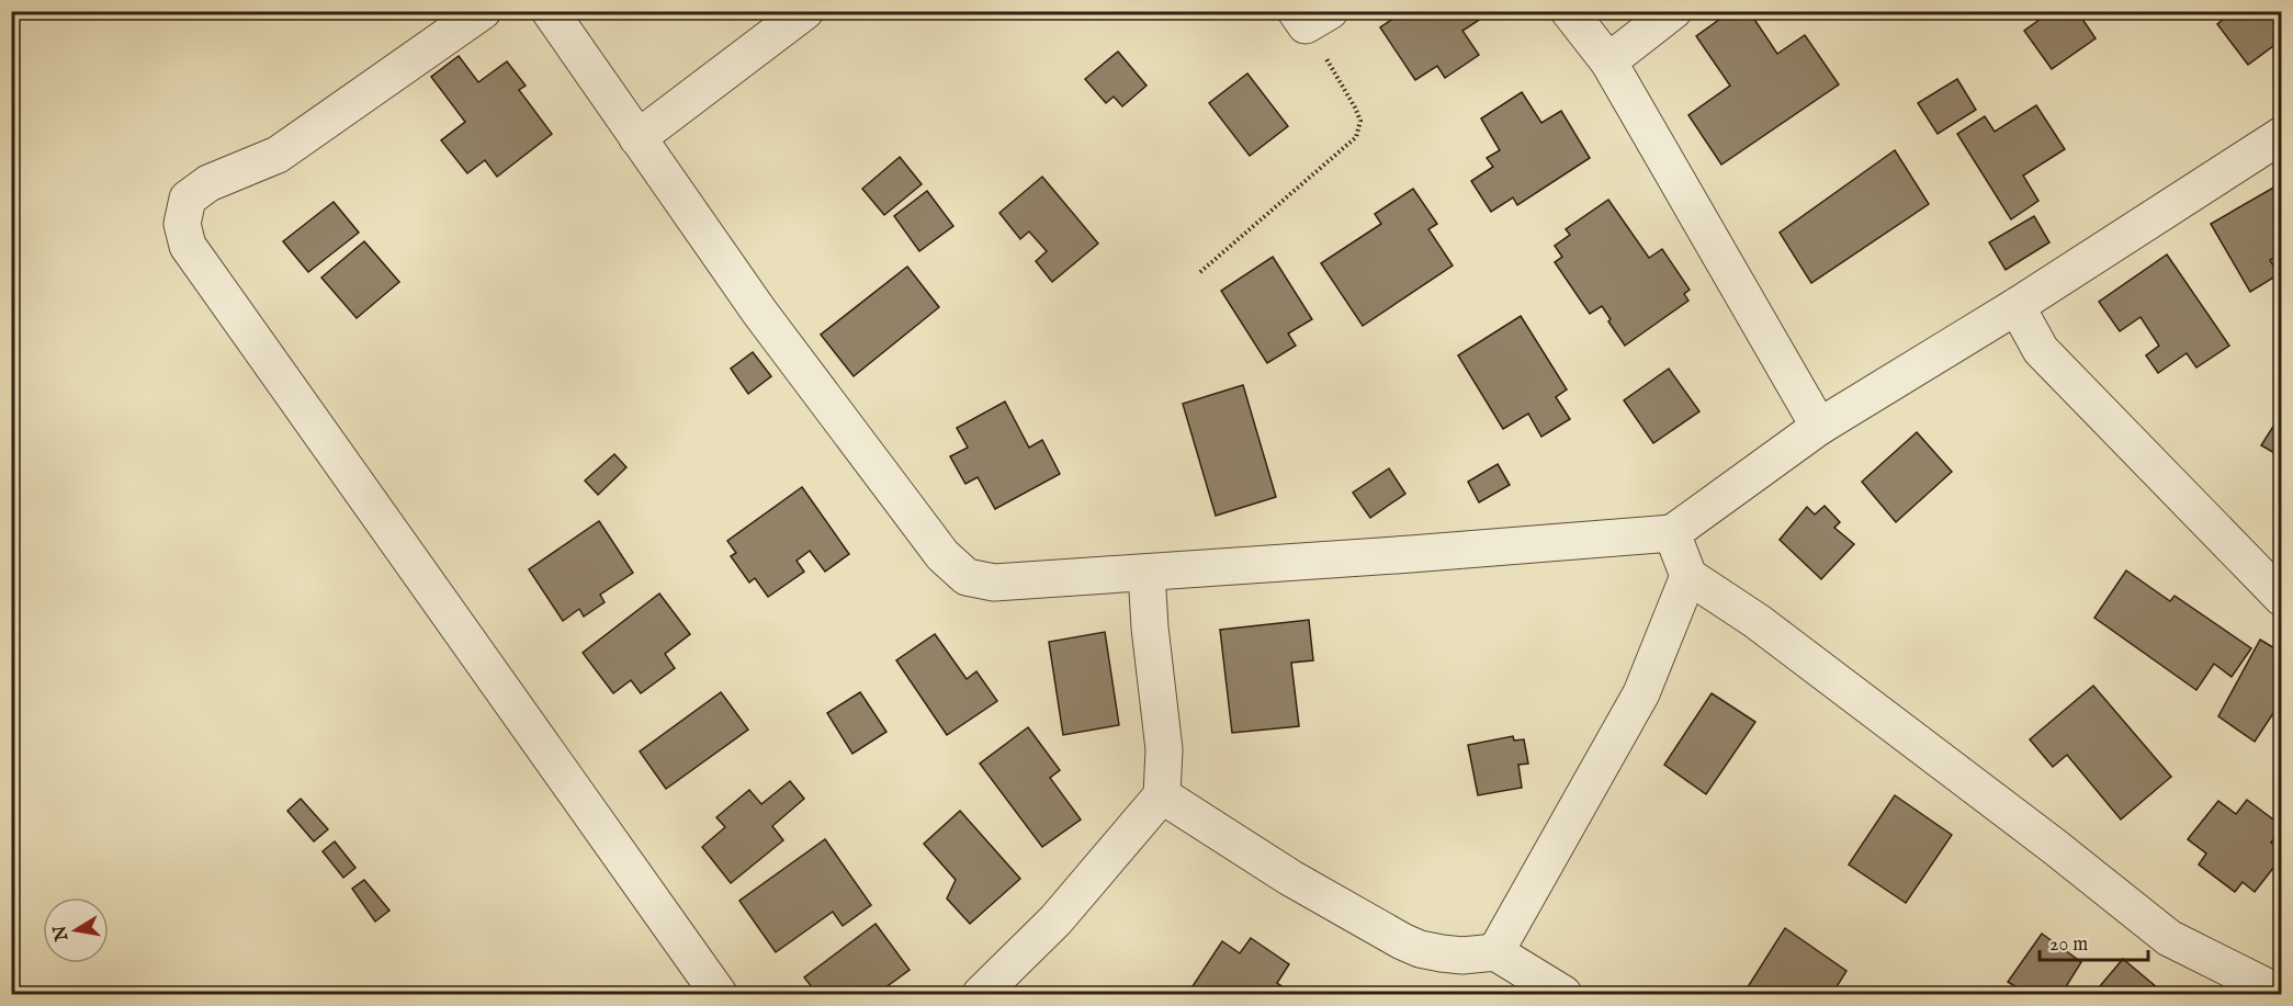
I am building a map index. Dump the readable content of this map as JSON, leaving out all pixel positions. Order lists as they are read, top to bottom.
{
  "scale_bar": "20 m",
  "north": "left"
}
